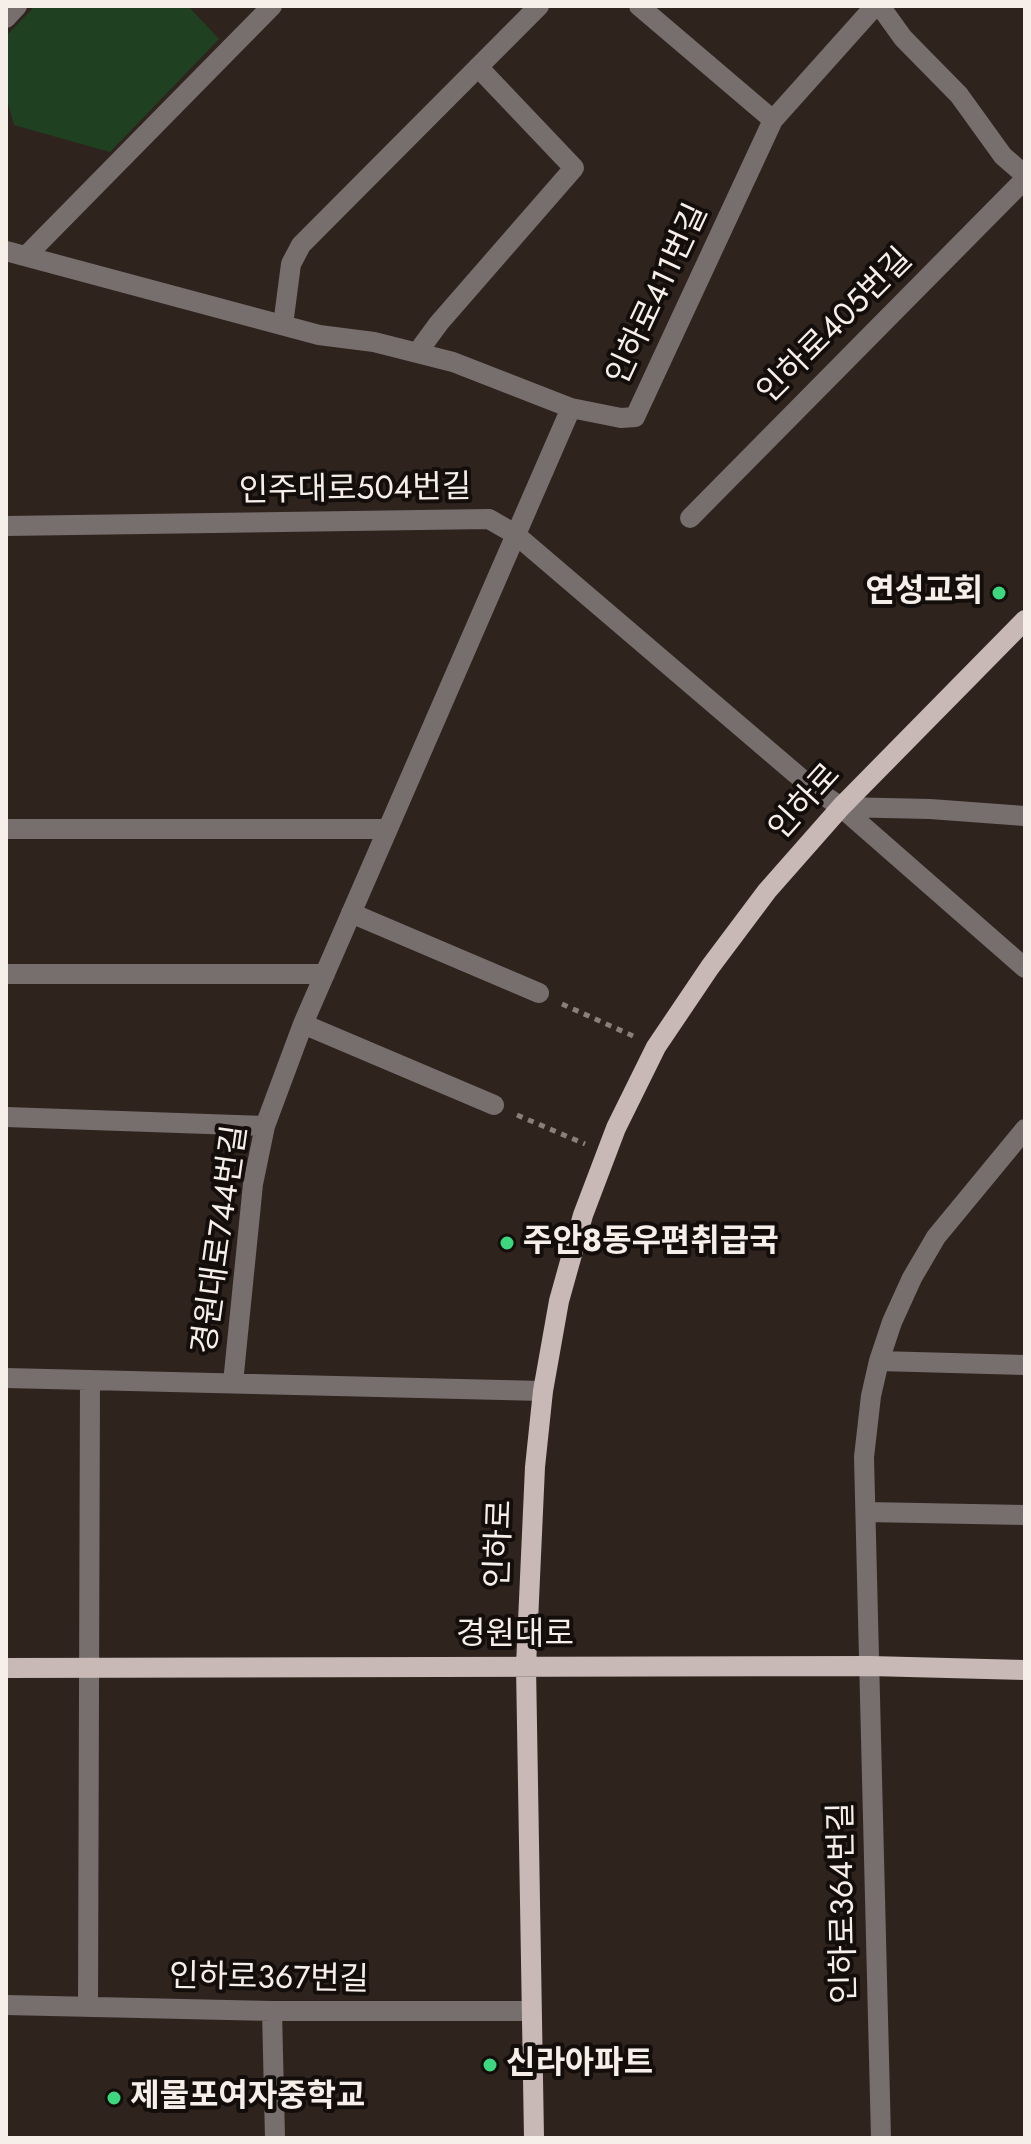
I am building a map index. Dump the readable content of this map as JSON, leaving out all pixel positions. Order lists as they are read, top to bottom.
{
  "streets": {
    "main road": ["인하로", "경원대로"],
    "lane": [
      "인하로411번길",
      "인하로405번길",
      "인주대로504번길",
      "경원대로744번길",
      "인하로364번길",
      "인하로367번길"
    ]
  },
  "crossings": [
    ["인하로411번길", "인하로405번길"],
    ["인하로411번길", "경원대로744번길"],
    ["인주대로504번길", "인하로"],
    ["인주대로504번길", "경원대로744번길"],
    ["인하로", "경원대로"],
    ["인하로", "인하로367번길"],
    ["경원대로", "인하로364번길"]
  ],
  "places": [
    "연성교회",
    "주안8동우편취급국",
    "신라아파트",
    "제물포여자중학교"
  ]
}
